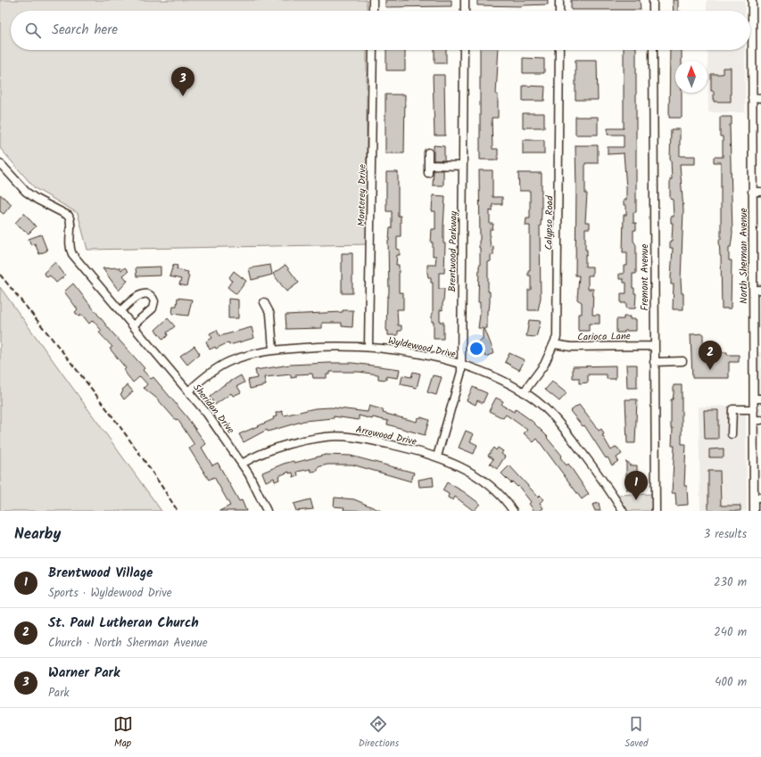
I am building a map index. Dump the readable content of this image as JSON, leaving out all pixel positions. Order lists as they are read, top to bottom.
{
  "streets": {
    "street": [
      "Monterey Drive",
      "Calypso Road",
      "Brentwood Parkway",
      "North Sherman Avenue",
      "Fremont Avenue",
      "Carioca Lane",
      "Wyldewood Drive",
      "Sheridan Drive",
      "Arrowood Drive"
    ]
  },
  "crossings": [
    ["Monterey Drive", "Wyldewood Drive"],
    ["Calypso Road", "Carioca Lane"],
    ["Calypso Road", "Wyldewood Drive"],
    ["Brentwood Parkway", "Wyldewood Drive"],
    ["Brentwood Parkway", "Arrowood Drive"],
    ["Fremont Avenue", "Carioca Lane"],
    ["Wyldewood Drive", "Sheridan Drive"],
    ["Sheridan Drive", "Arrowood Drive"]
  ],
  "north": "top",
  "page": {
    "search": "Search here",
    "pins": ["3", "2", "1"],
    "heading": ["Nearby", "3 results"],
    "list": [
      {
        "mark": "1",
        "name": "Brentwood Village",
        "note": "Sports · Wyldewood Drive",
        "value": "230 m"
      },
      {
        "mark": "2",
        "name": "St. Paul Lutheran Church",
        "note": "Church · North Sherman Avenue",
        "value": "240 m"
      },
      {
        "mark": "3",
        "name": "Warner Park",
        "note": "Park",
        "value": "400 m"
      }
    ],
    "nav": ["Map", "Directions", "Saved"]
  }
}
